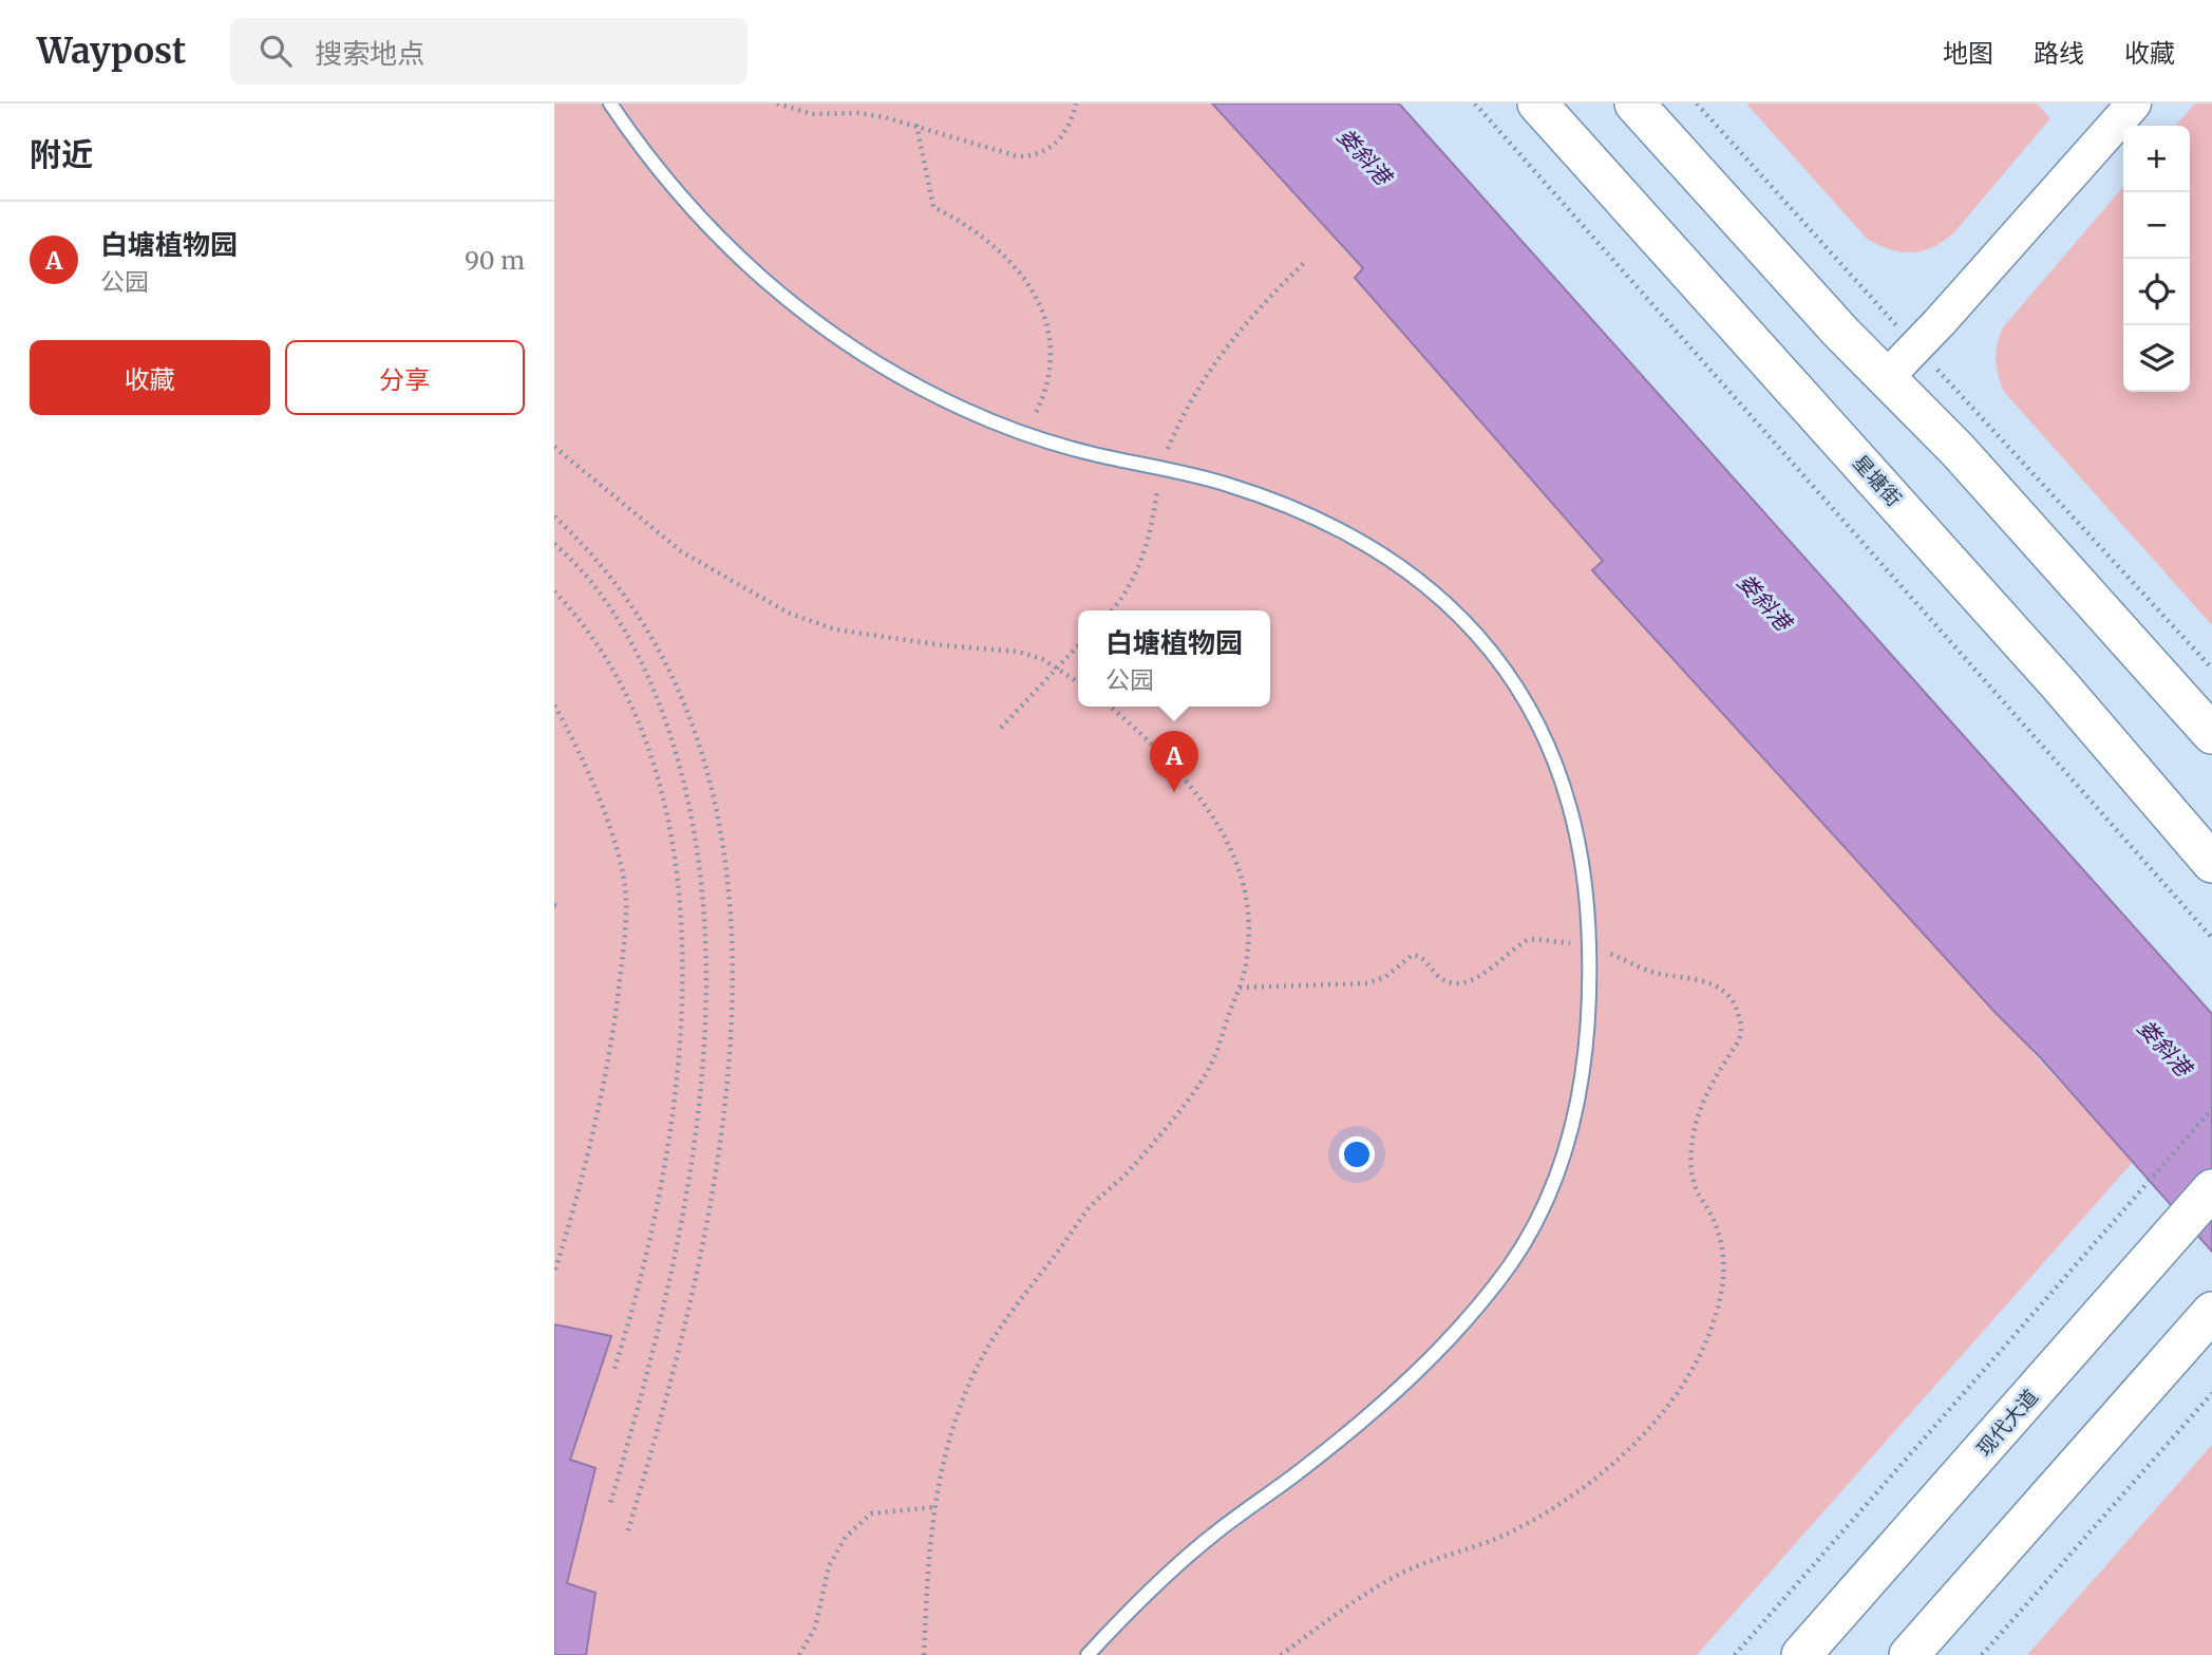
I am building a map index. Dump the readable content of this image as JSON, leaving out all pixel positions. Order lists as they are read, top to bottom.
{
  "streets": {
    "main road": ["星塘街", "现代大道"]
  },
  "water": ["娄斜港"],
  "page": {
    "header": "Waypost",
    "search": "搜索地点",
    "nav": ["地图", "路线", "收藏"],
    "heading": "附近",
    "map_buttons": ["+", "−"],
    "list": [
      {
        "mark": "A",
        "name": "白塘植物园",
        "note": "公园",
        "value": "90 m"
      }
    ],
    "buttons": ["收藏", "分享"],
    "popup": ["白塘植物园", "公园"],
    "pins": "A"
  }
}
